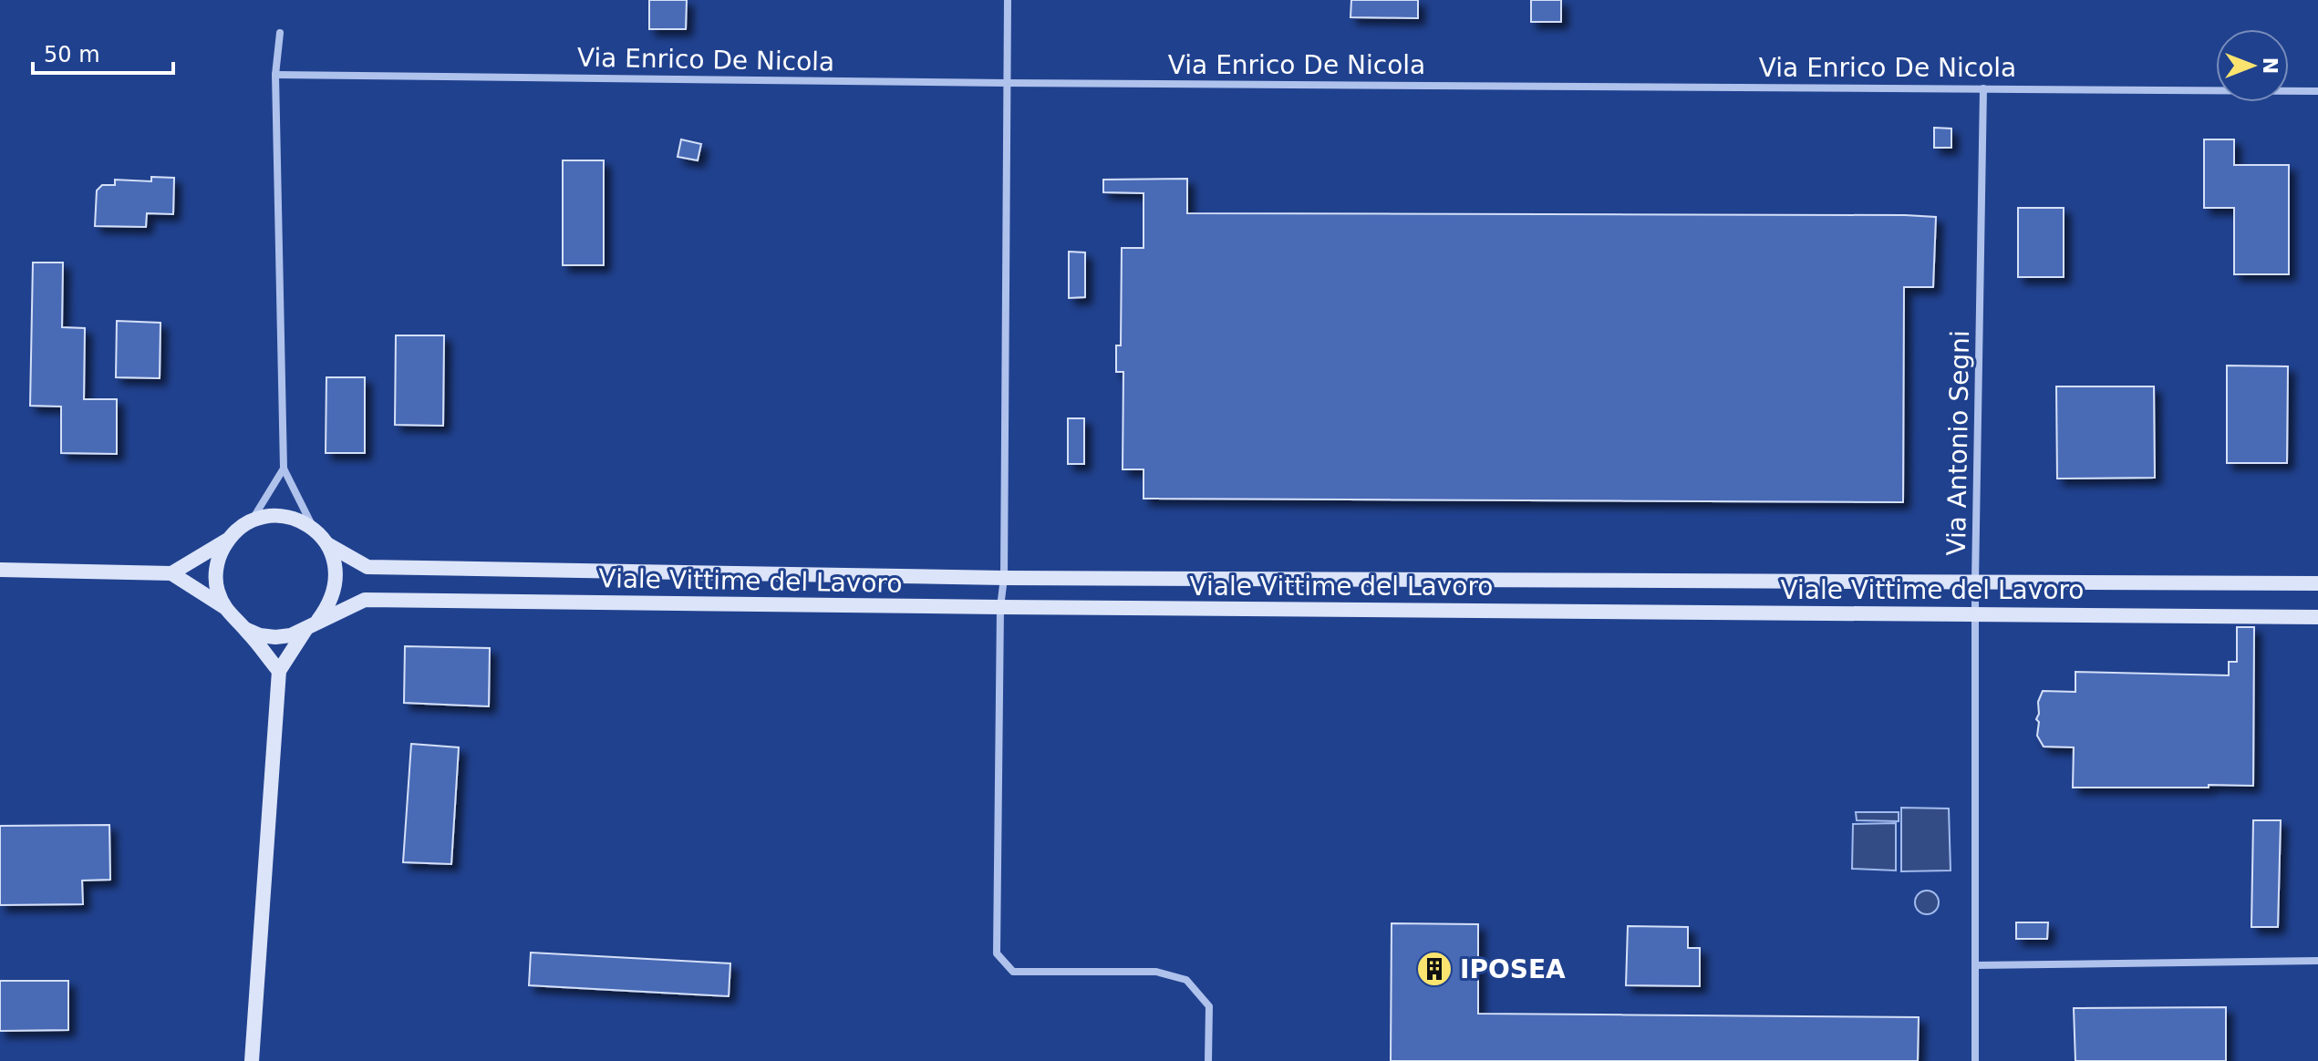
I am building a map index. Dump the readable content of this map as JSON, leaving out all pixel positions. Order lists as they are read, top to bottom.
{
  "streets": {
    "street": ["Via Enrico De Nicola", "Via Antonio Segni", "Viale Vittime del Lavoro"]
  },
  "crossings": [
    ["Via Enrico De Nicola", "Via Antonio Segni"],
    ["Via Antonio Segni", "Viale Vittime del Lavoro"]
  ],
  "places": {
    "building": ["IPOSEA"]
  },
  "scale_bar": "50 m",
  "north": "right"
}
